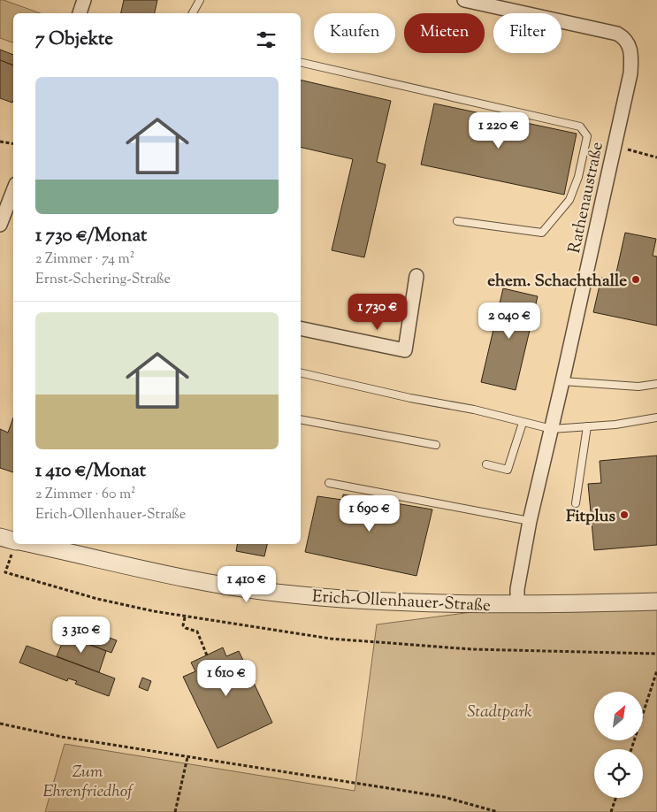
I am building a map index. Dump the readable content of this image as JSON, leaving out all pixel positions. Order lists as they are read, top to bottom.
{
  "streets": {
    "street": ["Rathenaustraße", "Erich-Ollenhauer-Straße"]
  },
  "crossings": [
    ["Rathenaustraße", "Erich-Ollenhauer-Straße"]
  ],
  "parks": ["Stadtpark", "Zum Ehrenfriedhof"],
  "places": ["ehem. Schachthalle", "Fitplus"],
  "north": "top right",
  "page": {
    "chip": ["Kaufen", "Mieten", "Filter"],
    "heading": "7 Objekte",
    "list": [
      {
        "name": "1 730 €/Monat",
        "note": "2 Zimmer · 74 m² · Ernst-Schering-Straße"
      },
      {
        "name": "1 410 €/Monat",
        "note": "2 Zimmer · 60 m² · Erich-Ollenhauer-Straße"
      }
    ],
    "price": [
      "1 220 €",
      "1 730 €",
      "2 040 €",
      "1 690 €",
      "1 410 €",
      "3 310 €",
      "1 610 €"
    ]
  }
}
